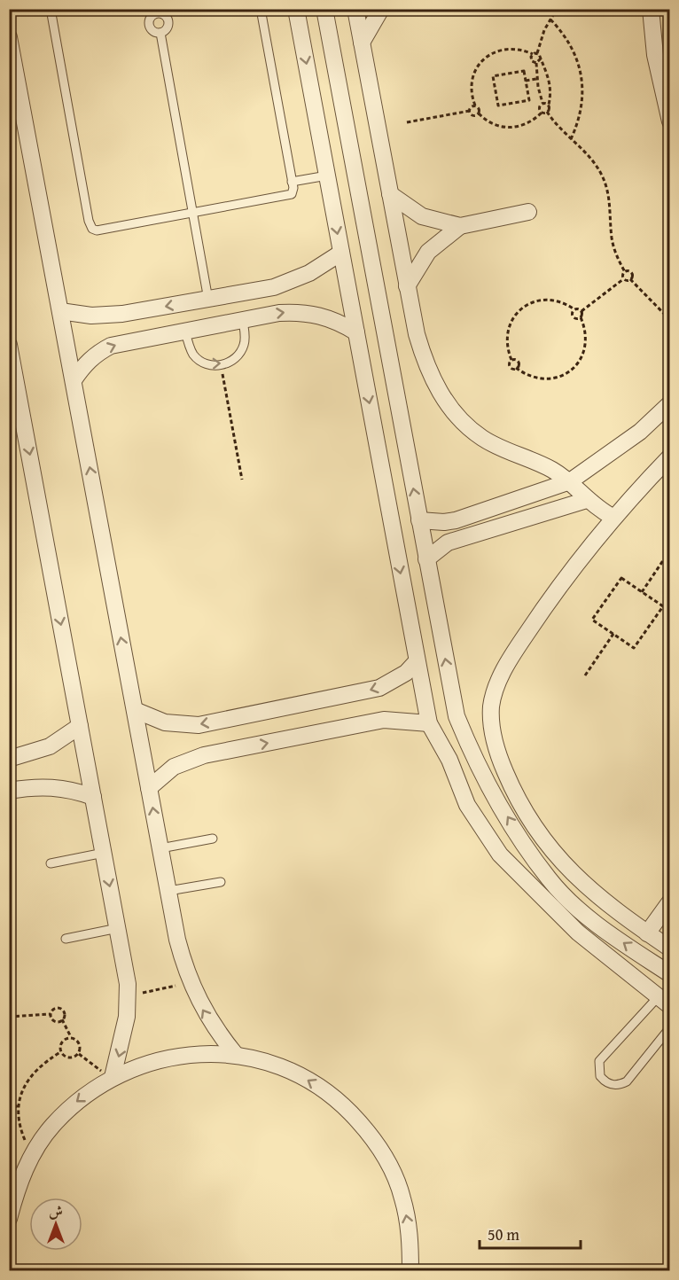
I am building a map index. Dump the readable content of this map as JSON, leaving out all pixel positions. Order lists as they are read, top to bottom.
{
  "scale_bar": "50 m",
  "north": "top"
}
